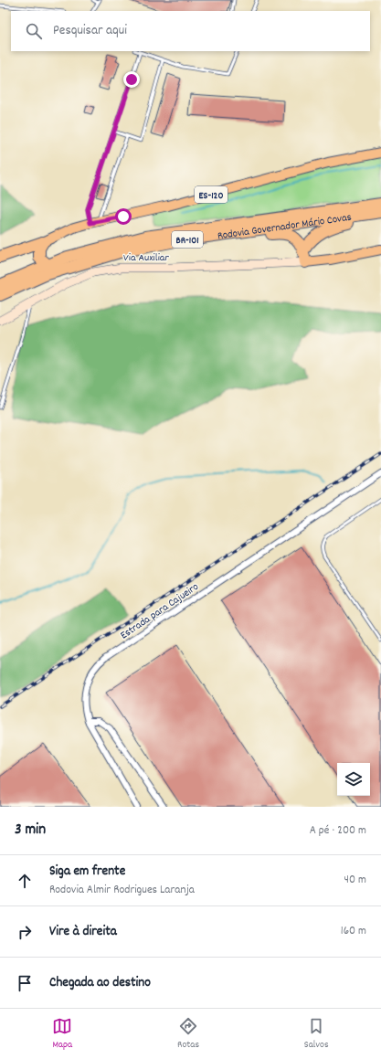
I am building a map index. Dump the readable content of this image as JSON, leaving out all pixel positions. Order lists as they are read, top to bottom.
{
  "streets": {
    "highway": ["Rodovia Governador Mário Covas", "BR-101"],
    "main road": ["ES-120"],
    "street": ["Via Auxiliar", "Estrada para Cajueiro"]
  },
  "page": {
    "search": "Pesquisar aqui",
    "heading": ["3 min", "A pé · 200 m"],
    "list": [
      ["Siga em frente", "Rodovia Almir Rodrigues Laranja", "40 m"],
      ["Vire à direita", "160 m"],
      "Chegada ao destino"
    ],
    "nav": ["Mapa", "Rotas", "Salvos"]
  }
}
